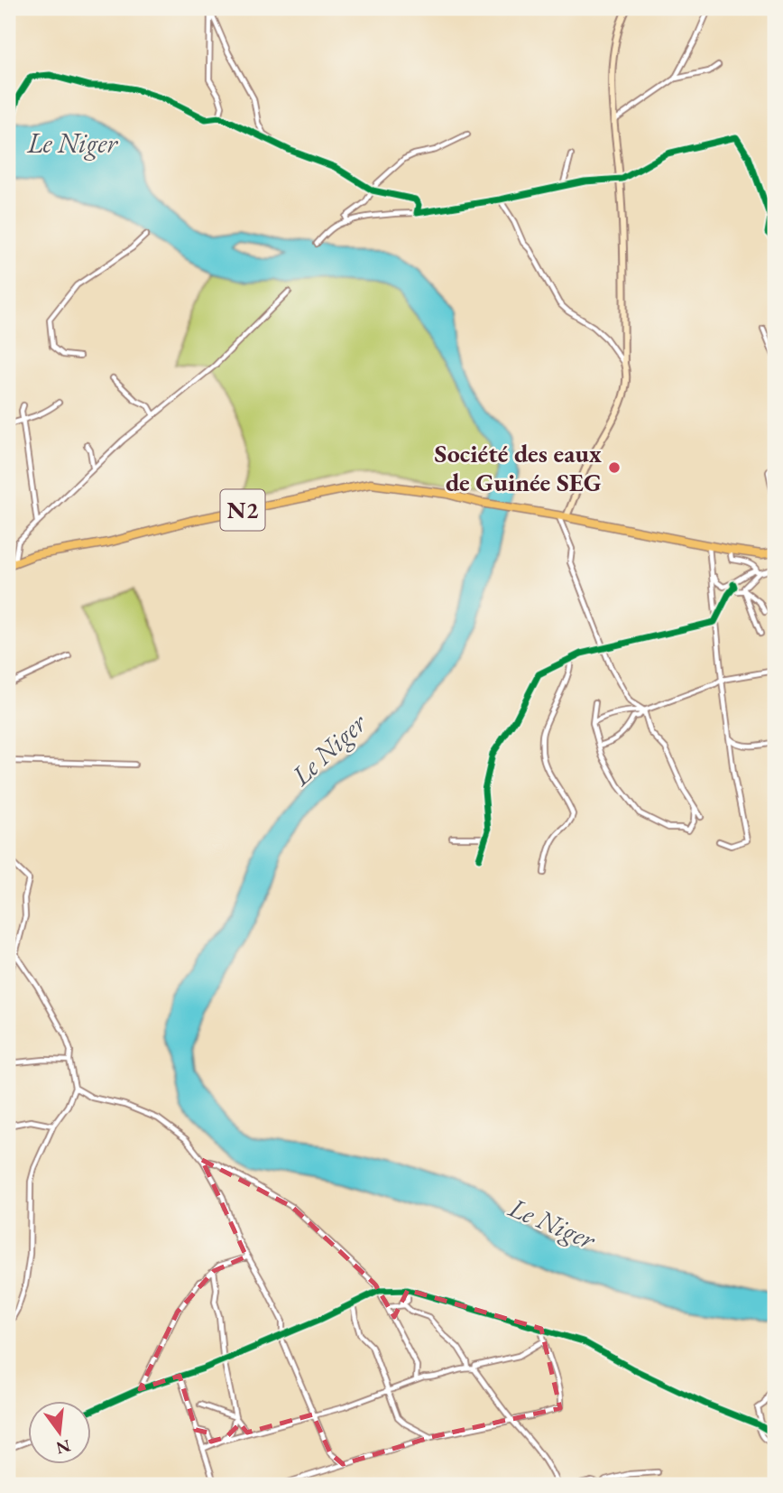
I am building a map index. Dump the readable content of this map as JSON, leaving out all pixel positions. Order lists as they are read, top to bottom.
{
  "streets": {
    "highway": ["N2"]
  },
  "water": ["Le Niger"],
  "places": ["Société des eaux de Guinée SEG"],
  "north": "bottom"
}
